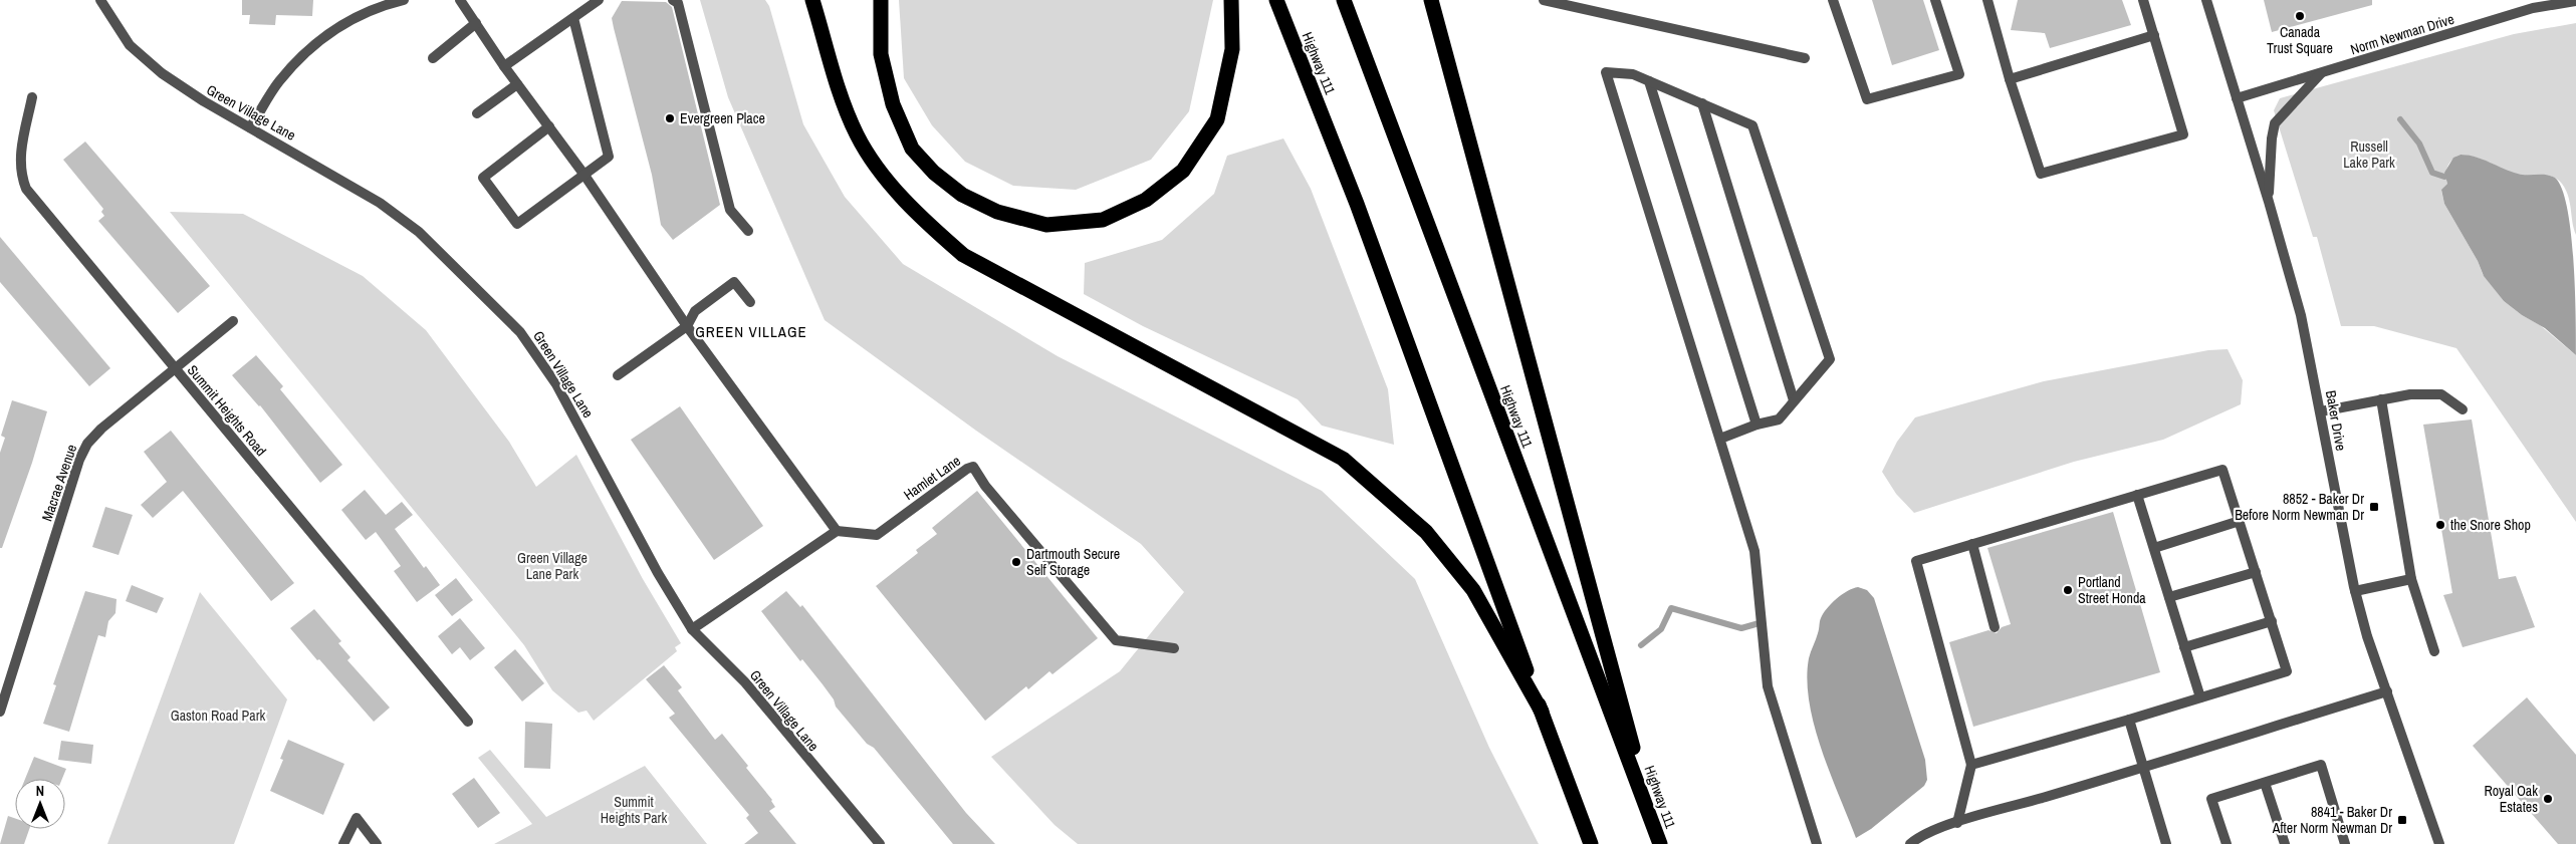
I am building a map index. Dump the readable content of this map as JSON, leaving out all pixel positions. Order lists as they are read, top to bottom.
{
  "streets": {
    "highway": ["Highway 111"],
    "street": [
      "Norm Newman Drive",
      "Green Village Lane",
      "Summit Heights Road",
      "Baker Drive",
      "Hamlet Lane",
      "Macrae Avenue"
    ]
  },
  "crossings": [
    ["Norm Newman Drive", "Baker Drive"],
    ["Summit Heights Road", "Macrae Avenue"]
  ],
  "districts": ["GREEN VILLAGE"],
  "parks": [
    "Russell Lake Park",
    "Green Village Lane Park",
    "Gaston Road Park",
    "Summit Heights Park"
  ],
  "places": {
    "other": [
      "Canada Trust Square",
      "Evergreen Place",
      "the Snore Shop",
      "Dartmouth Secure Self Storage",
      "Portland Street Honda",
      "Royal Oak Estates"
    ],
    "transit": ["8852 - Baker Dr Before Norm Newman Dr", "8841 - Baker Dr After Norm Newman Dr"]
  },
  "north": "top"
}
